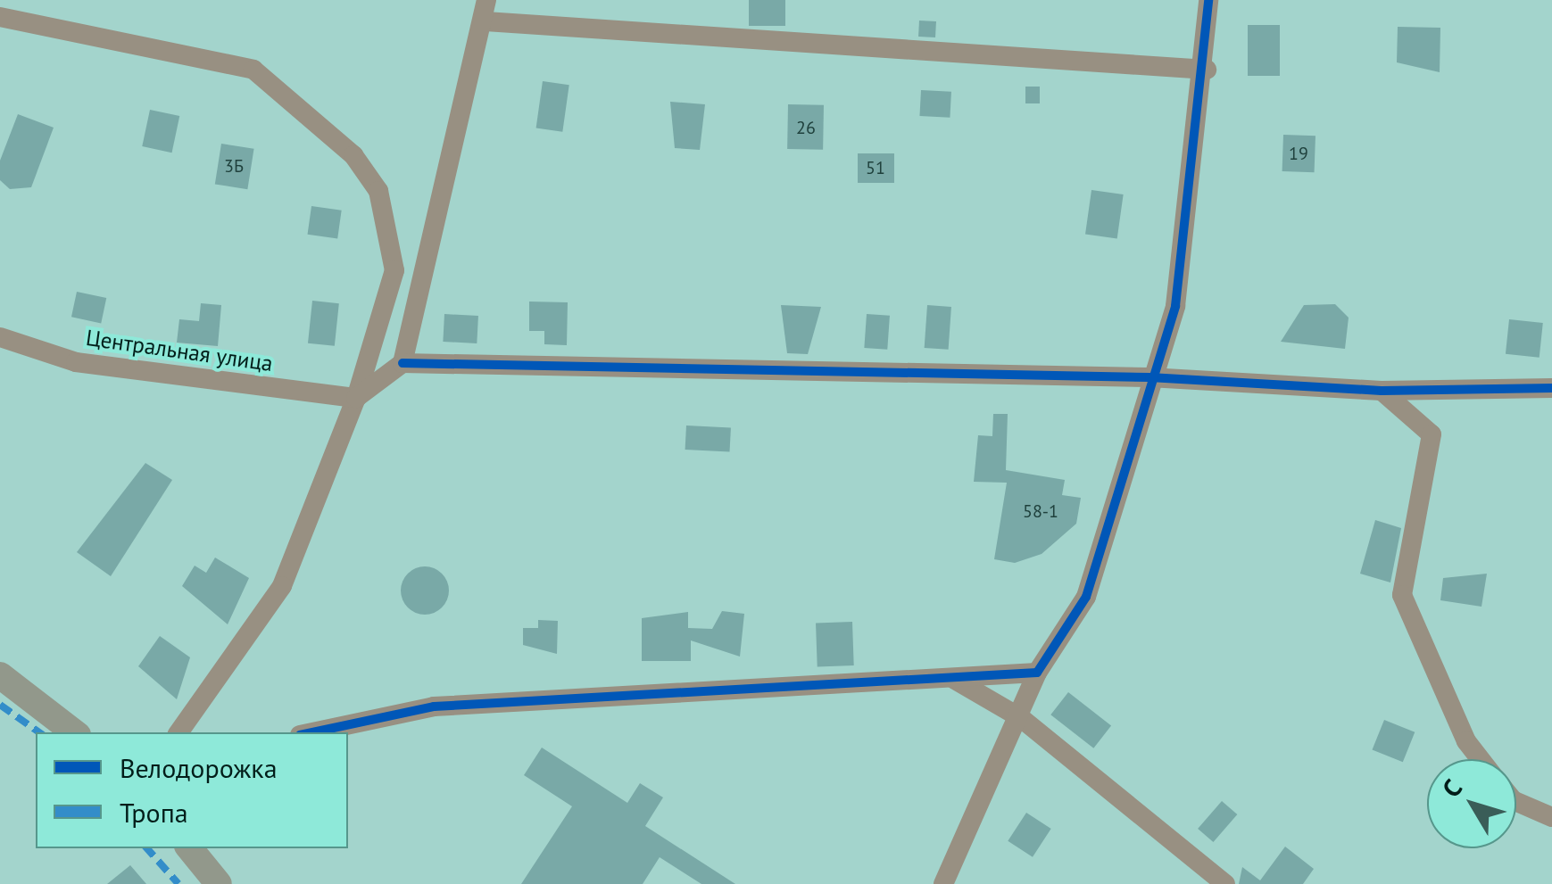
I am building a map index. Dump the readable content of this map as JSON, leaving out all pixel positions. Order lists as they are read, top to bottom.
{
  "streets": {
    "street": ["Центральная улица"]
  },
  "house_numbers": [
    "26",
    "19",
    "3Б",
    "51",
    "58-1"
  ],
  "legend": ["Велодорожка", "Тропа"],
  "north": "top left"
}
